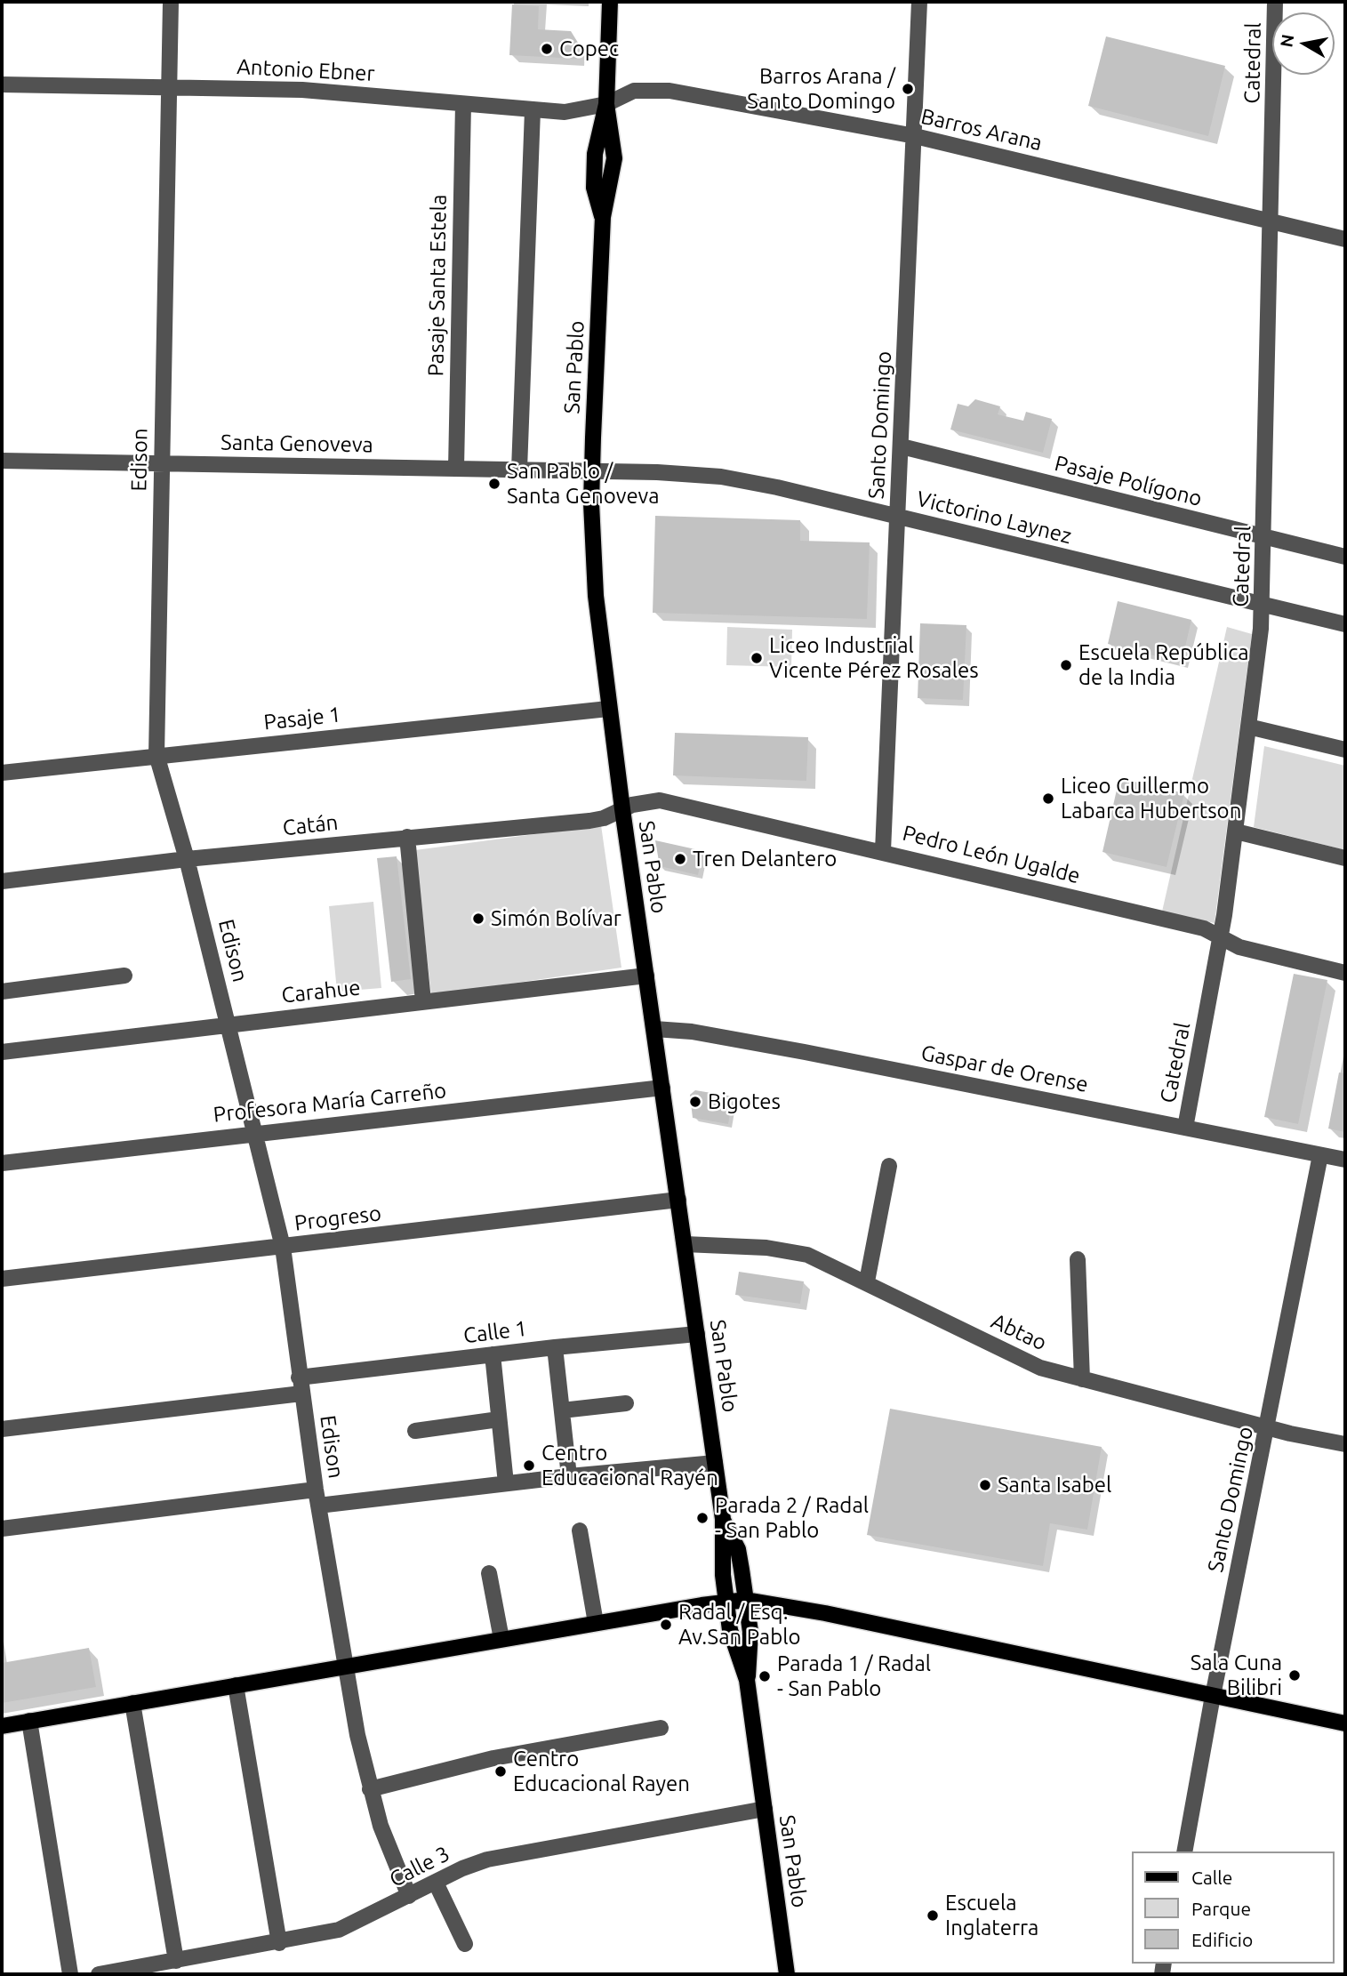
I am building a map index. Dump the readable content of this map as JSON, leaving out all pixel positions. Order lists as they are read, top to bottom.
{
  "streets": {
    "main road": ["San Pablo"],
    "street": [
      "Catedral",
      "Antonio Ebner",
      "Barros Arana",
      "Pasaje Santa Estela",
      "Santo Domingo",
      "Santa Genoveva",
      "Edison",
      "Pasaje Polígono",
      "Victorino Laynez",
      "Pasaje 1",
      "Catán",
      "Pedro León Ugalde",
      "Carahue",
      "Gaspar de Orense",
      "Profesora María Carreño",
      "Progreso",
      "Calle 1",
      "Abtao",
      "Calle 3"
    ]
  },
  "crossings": [
    ["Catedral", "Barros Arana"],
    ["Catedral", "Pasaje Polígono"],
    ["Catedral", "Victorino Laynez"],
    ["Catedral", "Pedro León Ugalde"],
    ["Catedral", "Gaspar de Orense"],
    ["Antonio Ebner", "Barros Arana"],
    ["Antonio Ebner", "Pasaje Santa Estela"],
    ["Antonio Ebner", "San Pablo"],
    ["Antonio Ebner", "Edison"],
    ["Barros Arana", "San Pablo"],
    ["Barros Arana", "Santo Domingo"],
    ["Pasaje Santa Estela", "Santa Genoveva"],
    ["San Pablo", "Santa Genoveva"],
    ["San Pablo", "Victorino Laynez"],
    ["San Pablo", "Pasaje 1"],
    ["San Pablo", "Catán"],
    ["San Pablo", "Pedro León Ugalde"],
    ["San Pablo", "Carahue"],
    ["San Pablo", "Gaspar de Orense"],
    ["San Pablo", "Profesora María Carreño"],
    ["San Pablo", "Progreso"],
    ["San Pablo", "Calle 1"],
    ["San Pablo", "Abtao"],
    ["San Pablo", "Calle 3"],
    ["Santo Domingo", "Pasaje Polígono"],
    ["Santo Domingo", "Victorino Laynez"],
    ["Santo Domingo", "Pedro León Ugalde"],
    ["Santo Domingo", "Gaspar de Orense"],
    ["Santo Domingo", "Abtao"],
    ["Santa Genoveva", "Edison"],
    ["Santa Genoveva", "Victorino Laynez"],
    ["Edison", "Pasaje 1"],
    ["Edison", "Catán"],
    ["Edison", "Carahue"],
    ["Edison", "Profesora María Carreño"],
    ["Edison", "Progreso"],
    ["Edison", "Calle 1"],
    ["Edison", "Calle 3"],
    ["Catán", "Pedro León Ugalde"]
  ],
  "places": [
    "Copec",
    "Barros Arana / Santo Domingo",
    "San Pablo / Santa Genoveva",
    "Liceo Industrial Vicente Pérez Rosales",
    "Escuela República de la India",
    "Liceo Guillermo Labarca Hubertson",
    "Tren Delantero",
    "Simón Bolívar",
    "Bigotes",
    "Centro Educacional Rayén",
    "Santa Isabel",
    "Parada 2 / Radal - San Pablo",
    "Radal / Esq. Av.San Pablo",
    "Sala Cuna Bilibri",
    "Parada 1 / Radal - San Pablo",
    "Centro Educacional Rayen",
    "Escuela Inglaterra"
  ],
  "legend": ["Calle", "Parque", "Edificio"],
  "north": "left"
}
